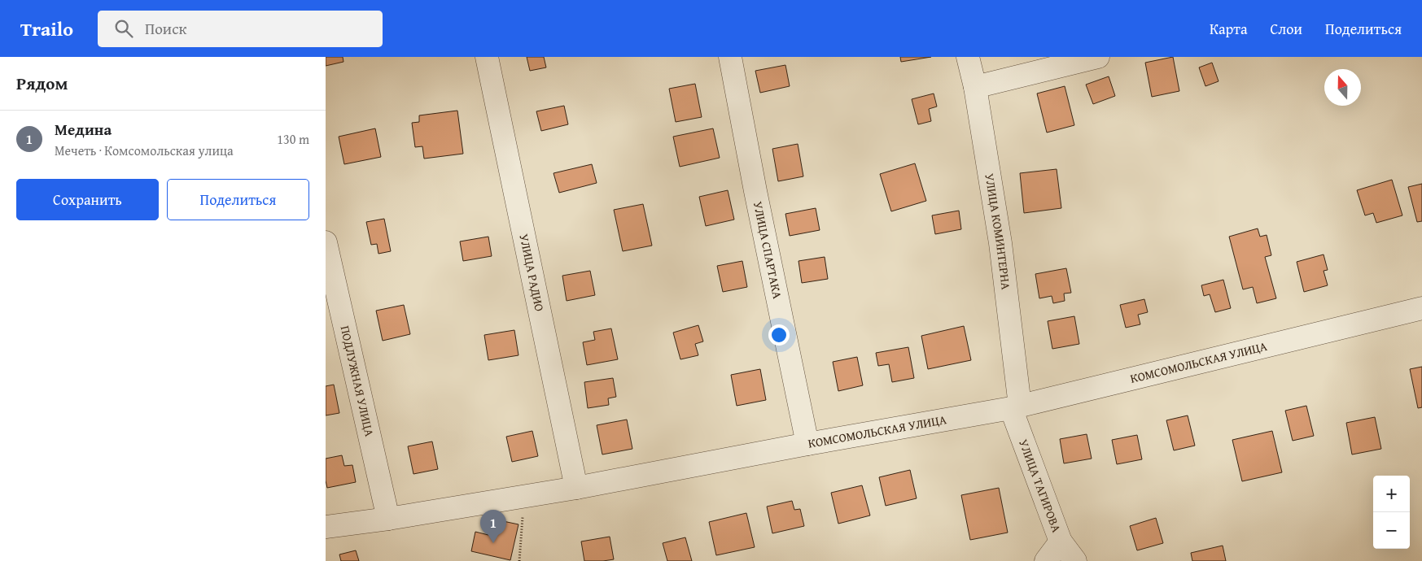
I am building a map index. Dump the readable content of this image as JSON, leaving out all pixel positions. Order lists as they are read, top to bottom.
{
  "streets": {
    "street": [
      "УЛИЦА КОМИНТЕРНА",
      "УЛИЦА СПАРТАКА",
      "УЛИЦА РАДИО",
      "КОМСОМОЛЬСКАЯ УЛИЦА",
      "ПОДЛУЖНАЯ УЛИЦА",
      "УЛИЦА ТАГИРОВА"
    ]
  },
  "crossings": [
    ["УЛИЦА КОМИНТЕРНА", "КОМСОМОЛЬСКАЯ УЛИЦА"],
    ["УЛИЦА КОМИНТЕРНА", "УЛИЦА ТАГИРОВА"],
    ["УЛИЦА СПАРТАКА", "КОМСОМОЛЬСКАЯ УЛИЦА"],
    ["УЛИЦА РАДИО", "КОМСОМОЛЬСКАЯ УЛИЦА"],
    ["КОМСОМОЛЬСКАЯ УЛИЦА", "ПОДЛУЖНАЯ УЛИЦА"],
    ["КОМСОМОЛЬСКАЯ УЛИЦА", "УЛИЦА ТАГИРОВА"]
  ],
  "north": "top",
  "page": {
    "header": "Trailo",
    "search": "Поиск",
    "nav": ["Карта", "Слои", "Поделиться"],
    "heading": "Рядом",
    "list": [
      {
        "mark": "1",
        "name": "Медина",
        "note": "Мечеть · Комсомольская улица",
        "value": "130 m"
      }
    ],
    "buttons": ["Сохранить", "Поделиться"],
    "map_buttons": ["+", "−"],
    "pins": "1"
  }
}
